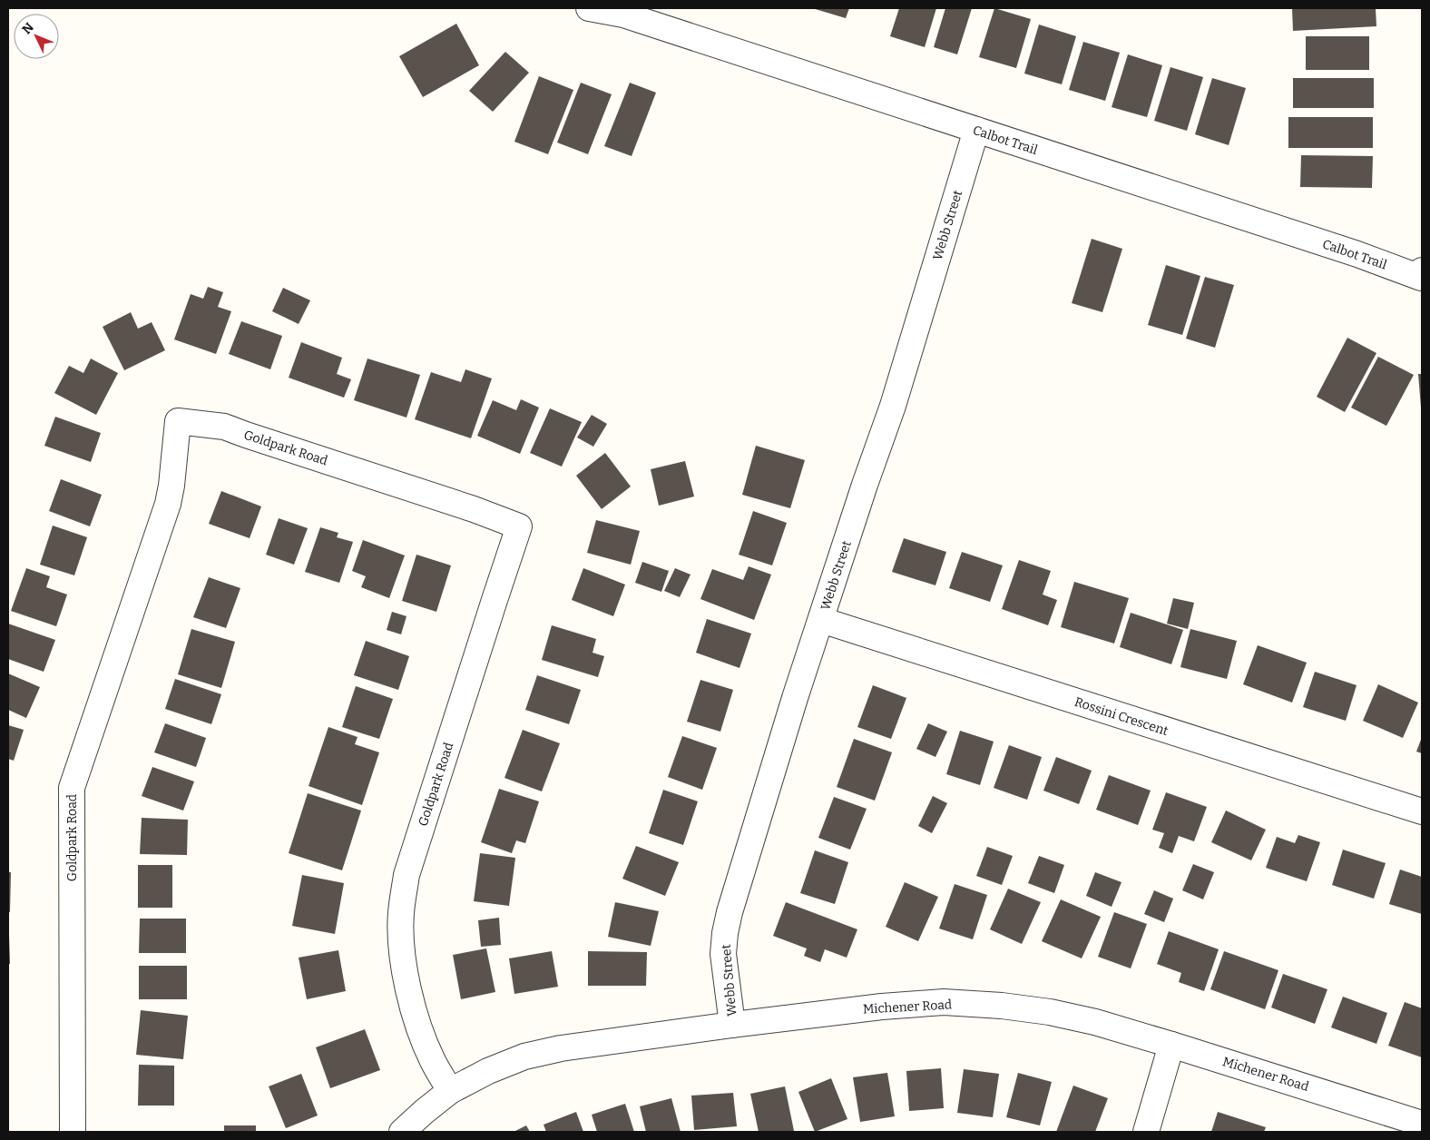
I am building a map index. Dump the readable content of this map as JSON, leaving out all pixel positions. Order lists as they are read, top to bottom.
{
  "streets": {
    "street": [
      "Calbot Trail",
      "Webb Street",
      "Goldpark Road",
      "Rossini Crescent",
      "Michener Road"
    ]
  },
  "crossings": [
    ["Calbot Trail", "Webb Street"],
    ["Webb Street", "Rossini Crescent"],
    ["Webb Street", "Michener Road"],
    ["Goldpark Road", "Michener Road"]
  ],
  "north": "top left"
}
